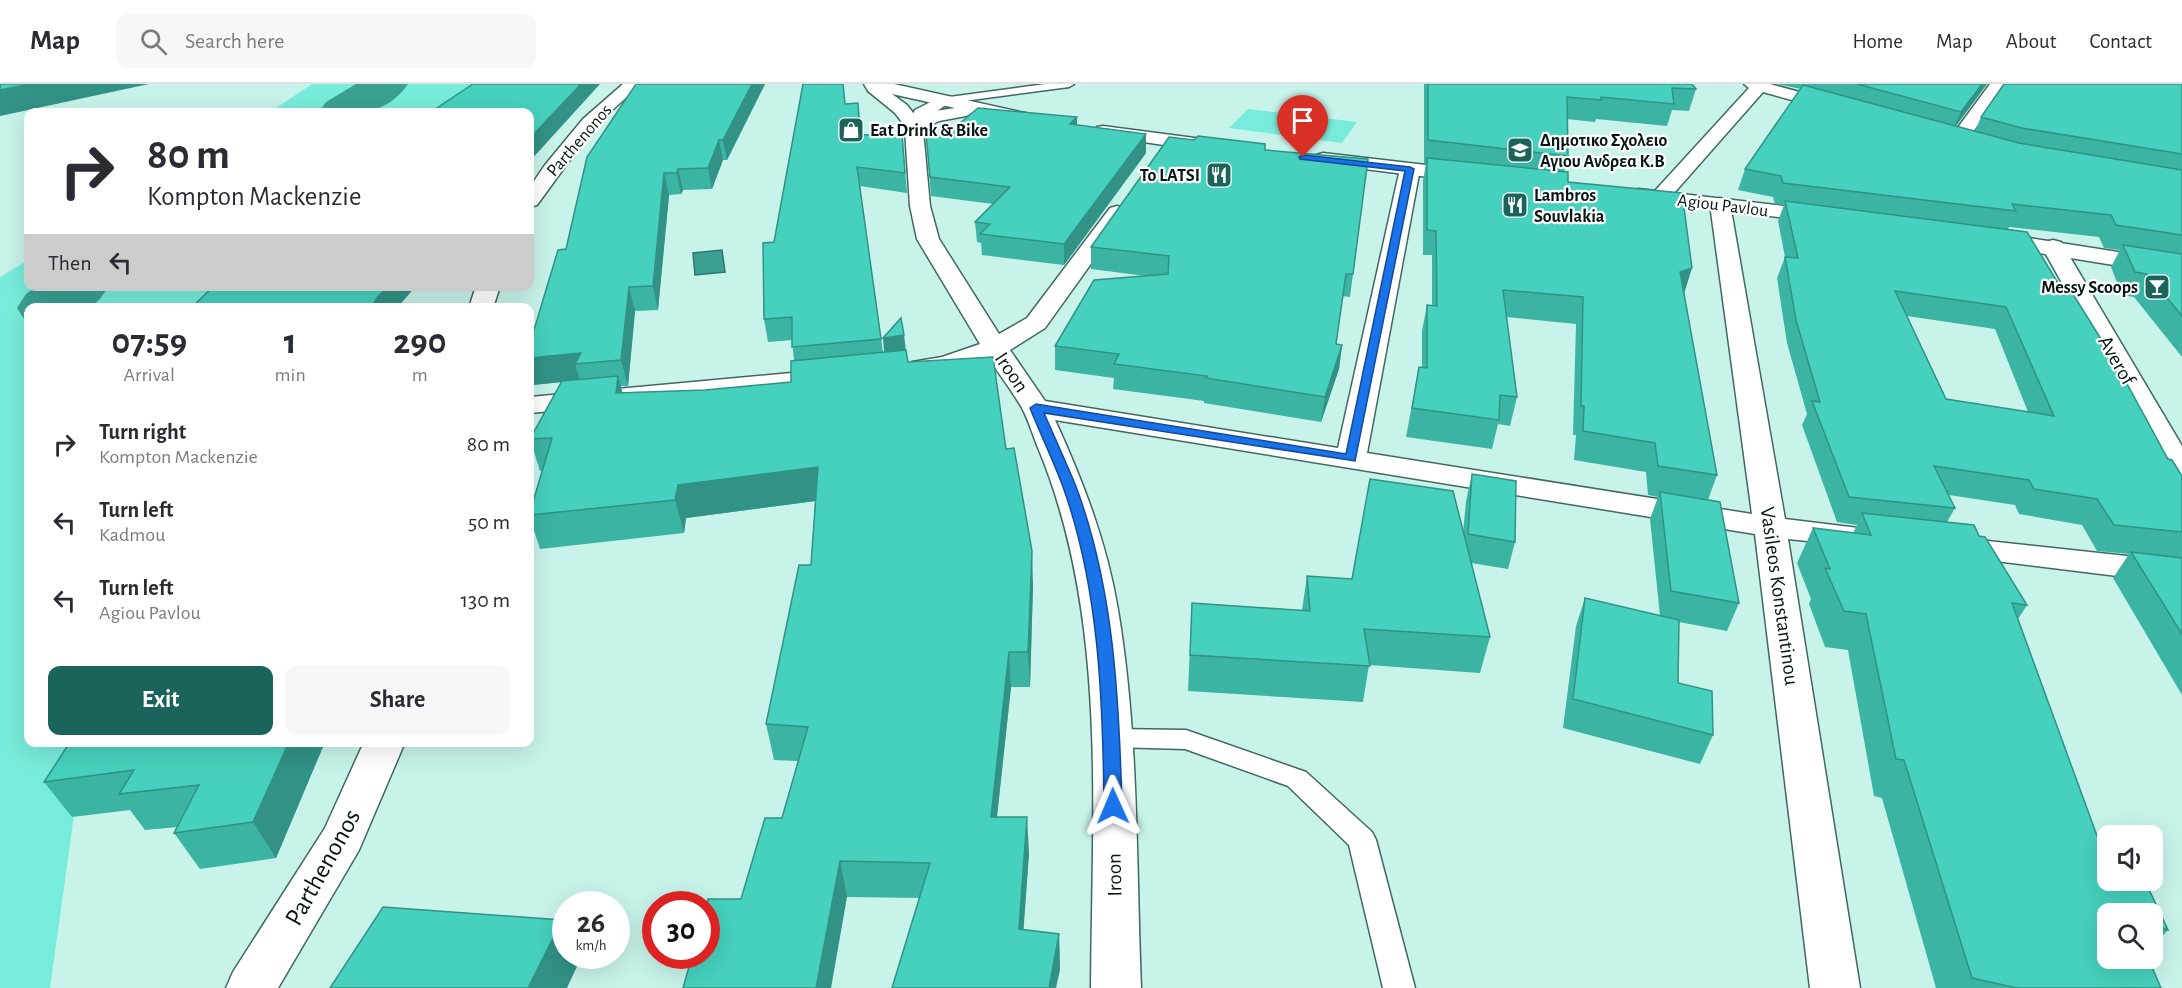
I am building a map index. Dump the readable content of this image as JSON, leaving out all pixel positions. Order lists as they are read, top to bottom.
{
  "streets": {
    "street": [
      "Parthenonos",
      "Agiou Pavlou",
      "Averof",
      "Iroon",
      "Vasileos Konstantinou"
    ]
  },
  "crossings": [
    ["Agiou Pavlou", "Vasileos Konstantinou"]
  ],
  "places": {
    "shop": ["Eat Drink & Bike"],
    "school or university": ["Δημοτικο Σχολειο Αγιου Ανδρεα Κ.Β"],
    "restaurant": ["To LATSI", "Lambros Souvlakia"],
    "bar": ["Messy Scoops"]
  },
  "page": {
    "header": "Map",
    "search": "Search here",
    "nav": [
      "Home",
      "Map",
      "About",
      "Contact"
    ],
    "turn": ["80 m", "Kompton Mackenzie"],
    "then": "Then",
    "eta": [
      "07:59",
      "Arrival",
      "1",
      "min",
      "290",
      "m"
    ],
    "list": [
      {
        "name": "Turn right",
        "note": "Kompton Mackenzie",
        "value": "80 m"
      },
      {
        "name": "Turn left",
        "note": "Kadmou",
        "value": "50 m"
      },
      {
        "name": "Turn left",
        "note": "Agiou Pavlou",
        "value": "130 m"
      }
    ],
    "buttons": ["Exit", "Share"],
    "speed": "26 km/h",
    "limit": "30"
  }
}
